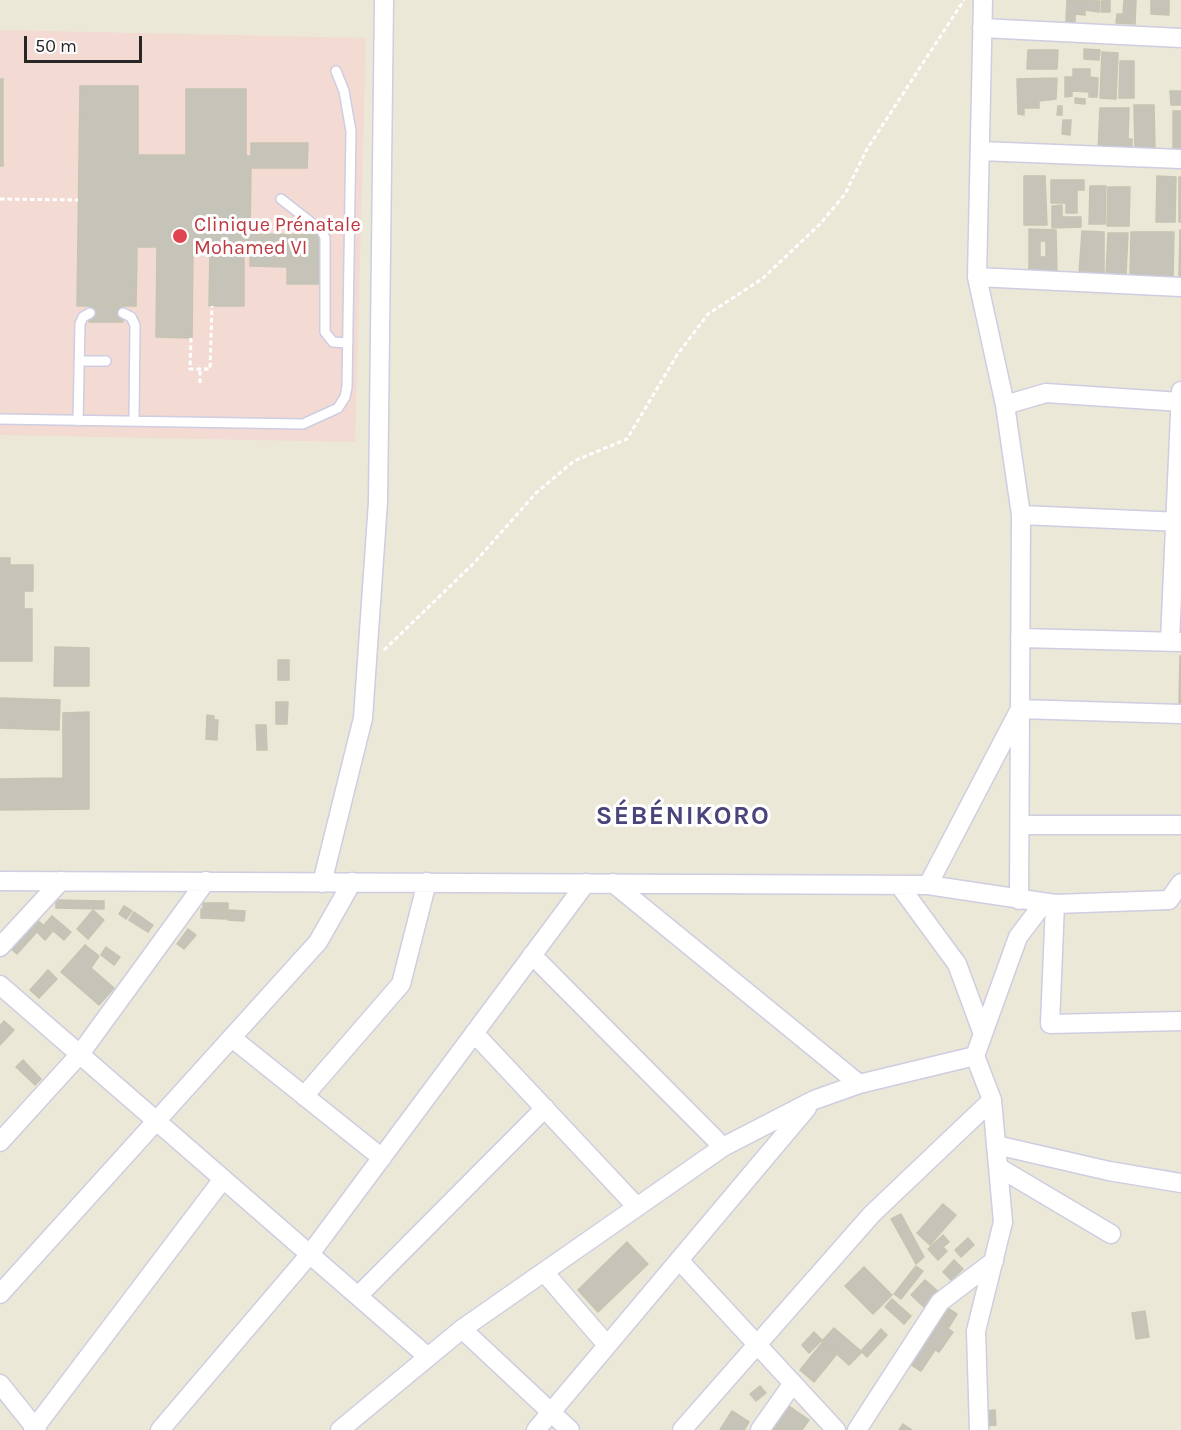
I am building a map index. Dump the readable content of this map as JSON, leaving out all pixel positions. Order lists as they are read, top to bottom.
{
  "districts": ["SÉBÉNIKORO"],
  "places": ["Clinique Prénatale Mohamed VI"],
  "scale_bar": "50 m"
}
